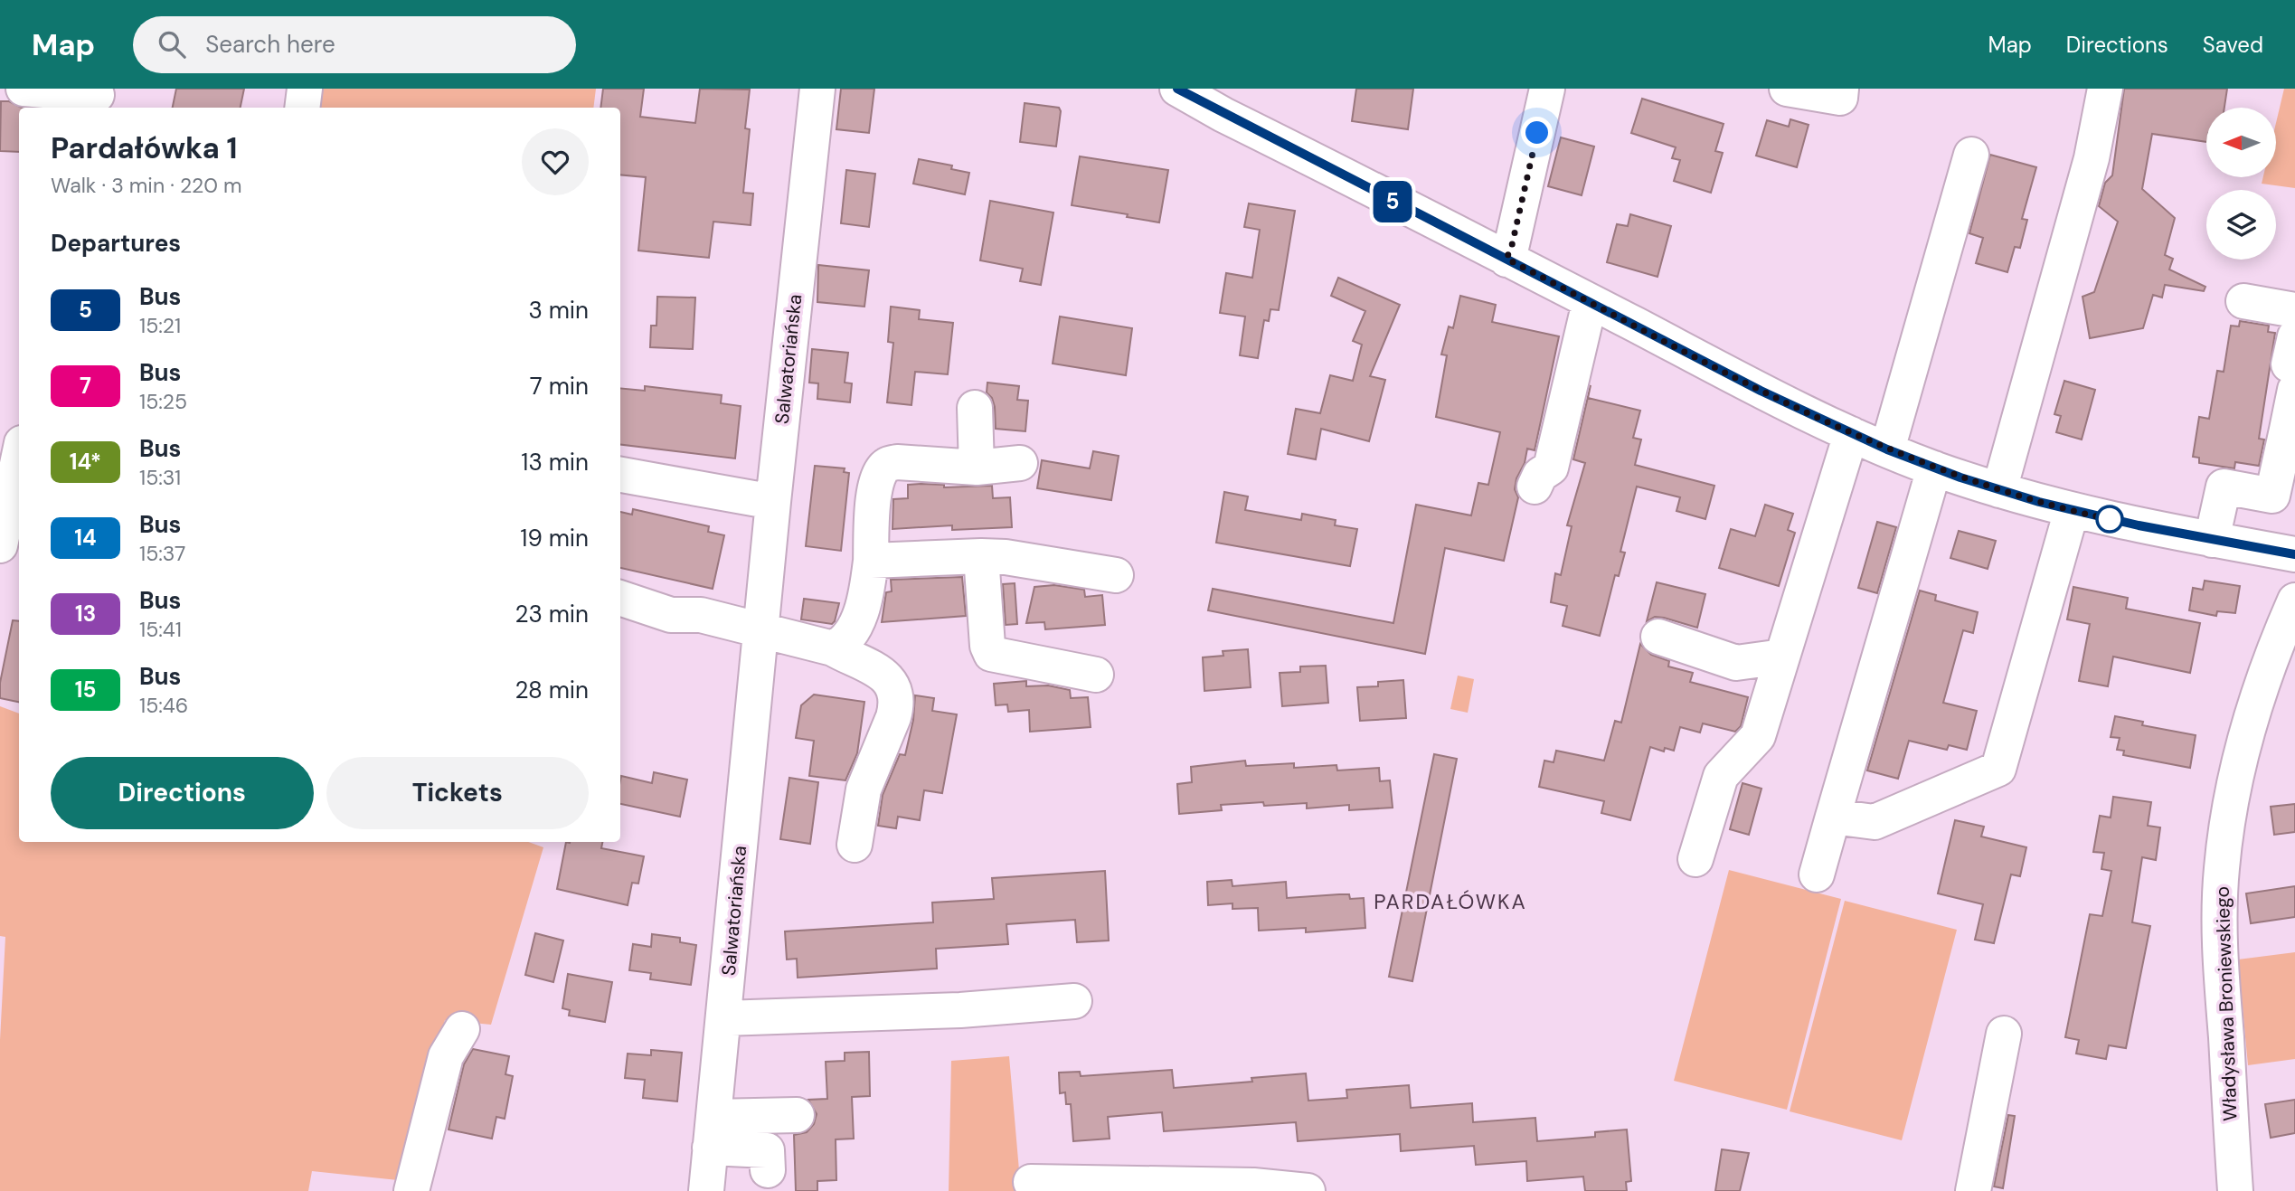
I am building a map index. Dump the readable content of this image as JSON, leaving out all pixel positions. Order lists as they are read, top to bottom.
{
  "streets": {
    "street": ["Salwatoriańska", "Władysława Broniewskiego"]
  },
  "districts": ["PARDAŁÓWKA"],
  "lines": ["bus line 5"],
  "north": "left",
  "page": {
    "header": "Map",
    "search": "Search here",
    "nav": ["Map", "Directions", "Saved"],
    "on_map": "5",
    "heading": [
      ["Pardałówka 1", "Walk · 3 min · 220 m"],
      "Departures"
    ],
    "list": [
      {
        "mark": "5",
        "name": "Bus",
        "note": "15:21",
        "value": "3 min"
      },
      {
        "mark": "7",
        "name": "Bus",
        "note": "15:25",
        "value": "7 min"
      },
      {
        "mark": "14*",
        "name": "Bus",
        "note": "15:31",
        "value": "13 min"
      },
      {
        "mark": "14",
        "name": "Bus",
        "note": "15:37",
        "value": "19 min"
      },
      {
        "mark": "13",
        "name": "Bus",
        "note": "15:41",
        "value": "23 min"
      },
      {
        "mark": "15",
        "name": "Bus",
        "note": "15:46",
        "value": "28 min"
      }
    ],
    "buttons": ["Directions", "Tickets"]
  }
}
